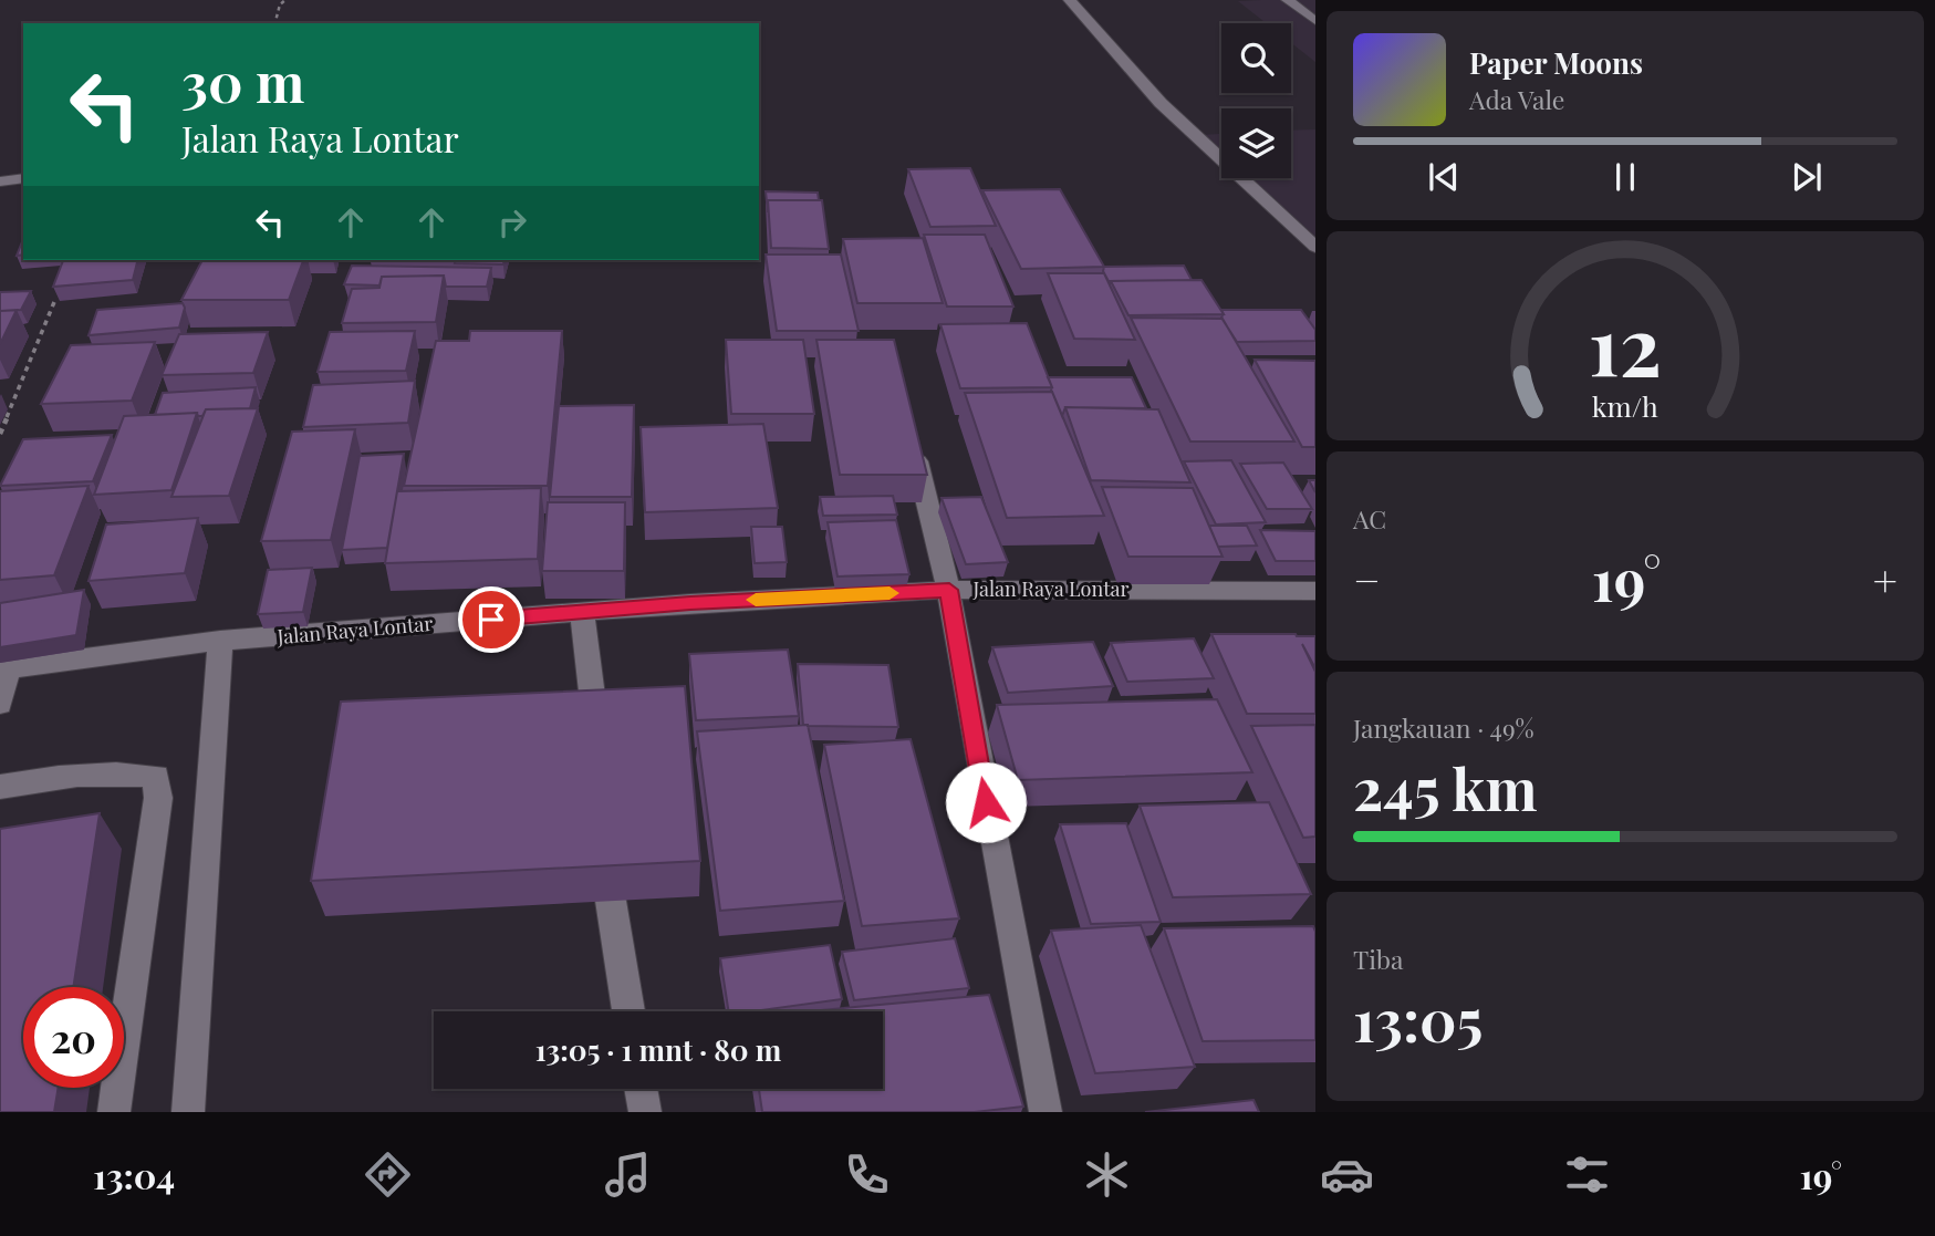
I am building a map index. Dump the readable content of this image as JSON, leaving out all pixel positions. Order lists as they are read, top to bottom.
{
  "streets": {
    "street": ["Jalan Raya Lontar"]
  },
  "page": {
    "turn": ["30 m", "Jalan Raya Lontar"],
    "song": ["Paper Moons", "Ada Vale"],
    "tile": [
      "AC",
      ["Jangkauan · 49%", "245 km"],
      ["Tiba", "13:05"]
    ],
    "heat": ["−", "19°", "+"],
    "limit": "20",
    "trip": "13:05 · 1 mnt · 80 m",
    "tabs": ["13:04", "19°"],
    "gauge": ["12", "km/h"]
  }
}
